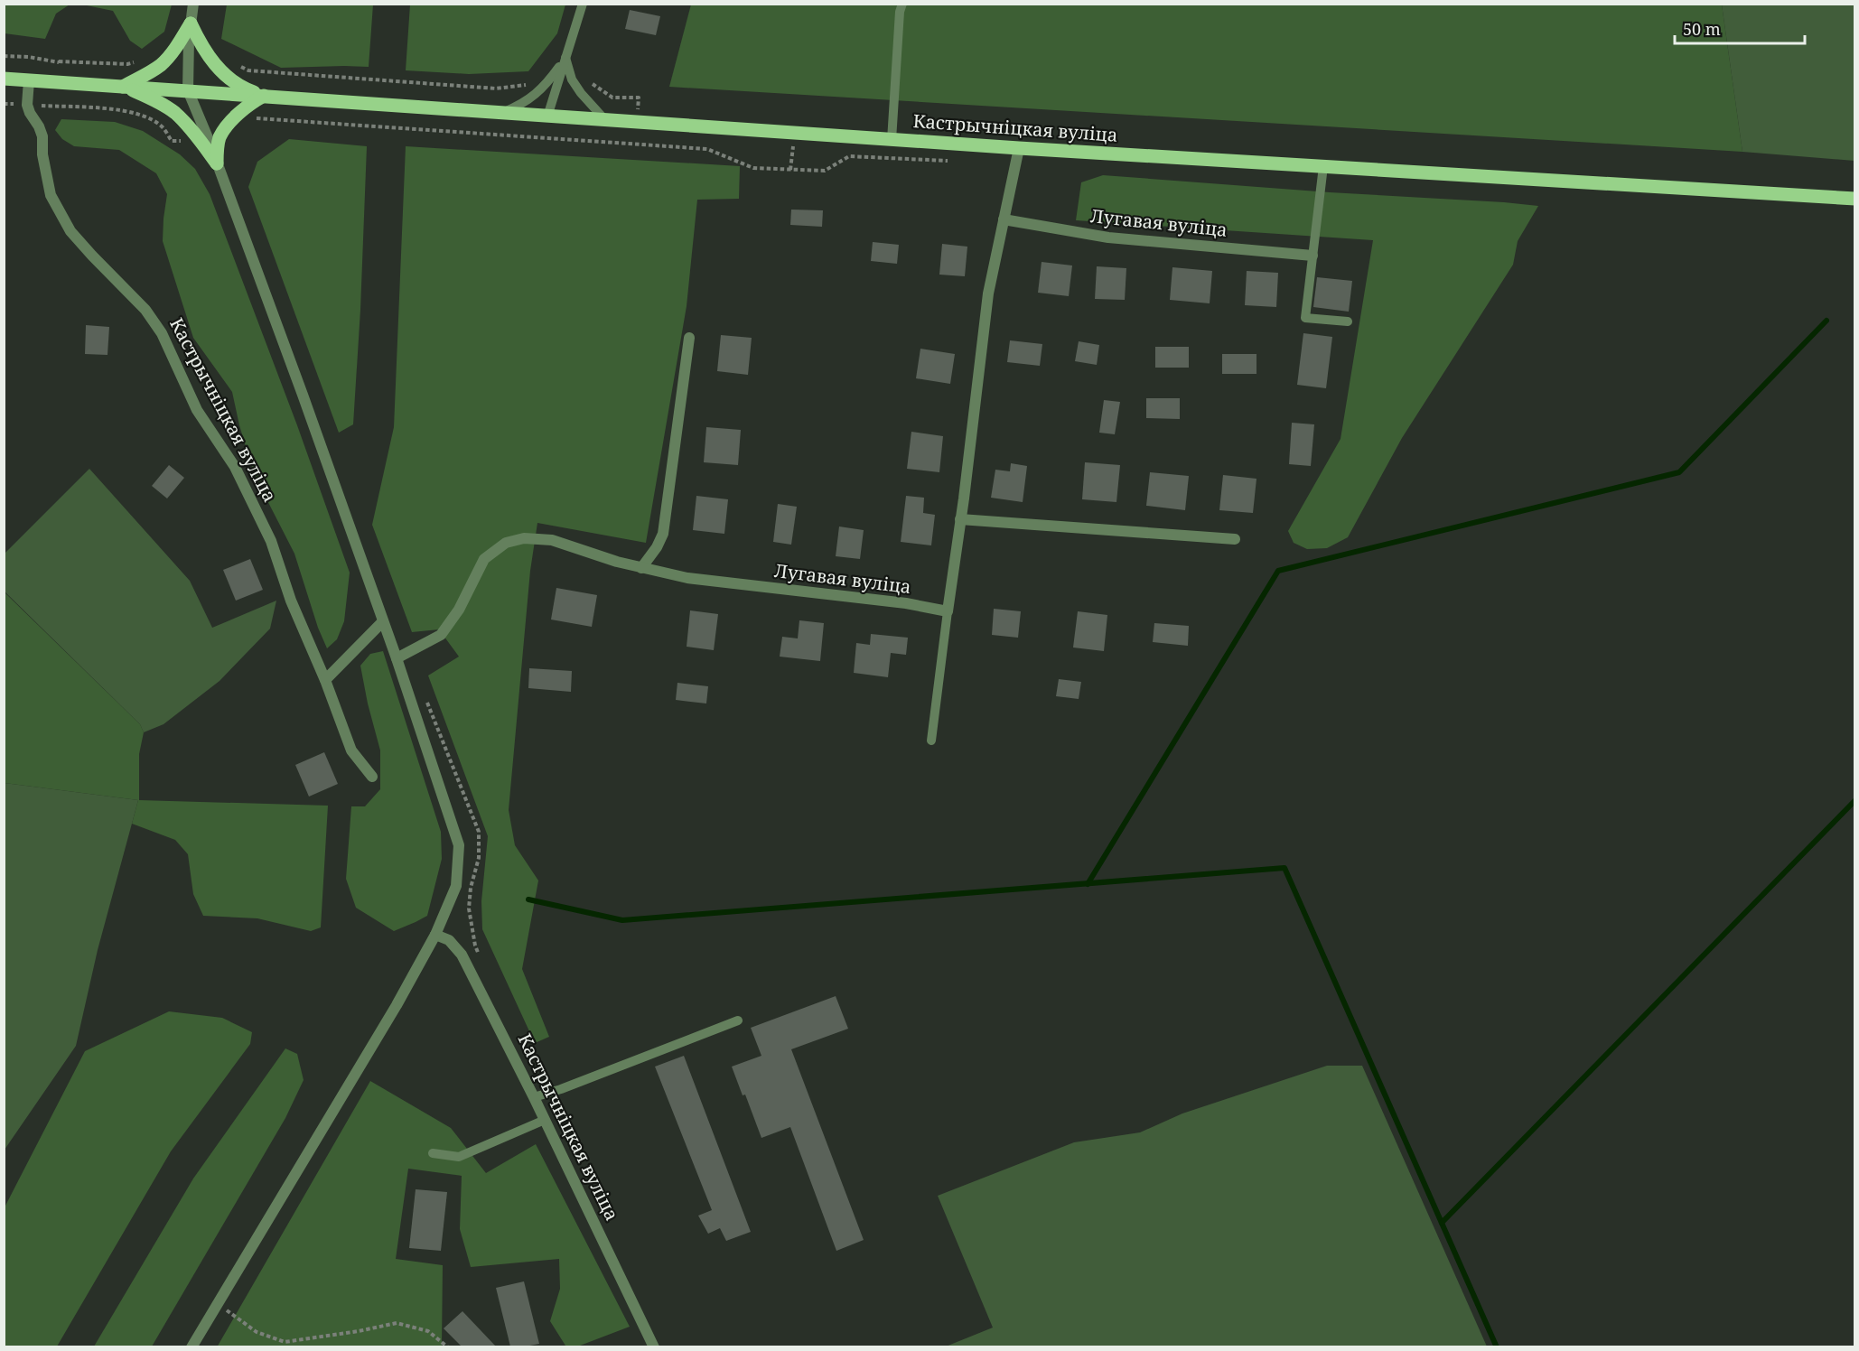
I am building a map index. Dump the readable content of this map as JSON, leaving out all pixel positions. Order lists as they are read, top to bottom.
{
  "streets": {
    "main road": ["Кастрычніцкая вуліца"],
    "street": ["Лугавая вуліца"]
  },
  "scale_bar": "50 m"
}
